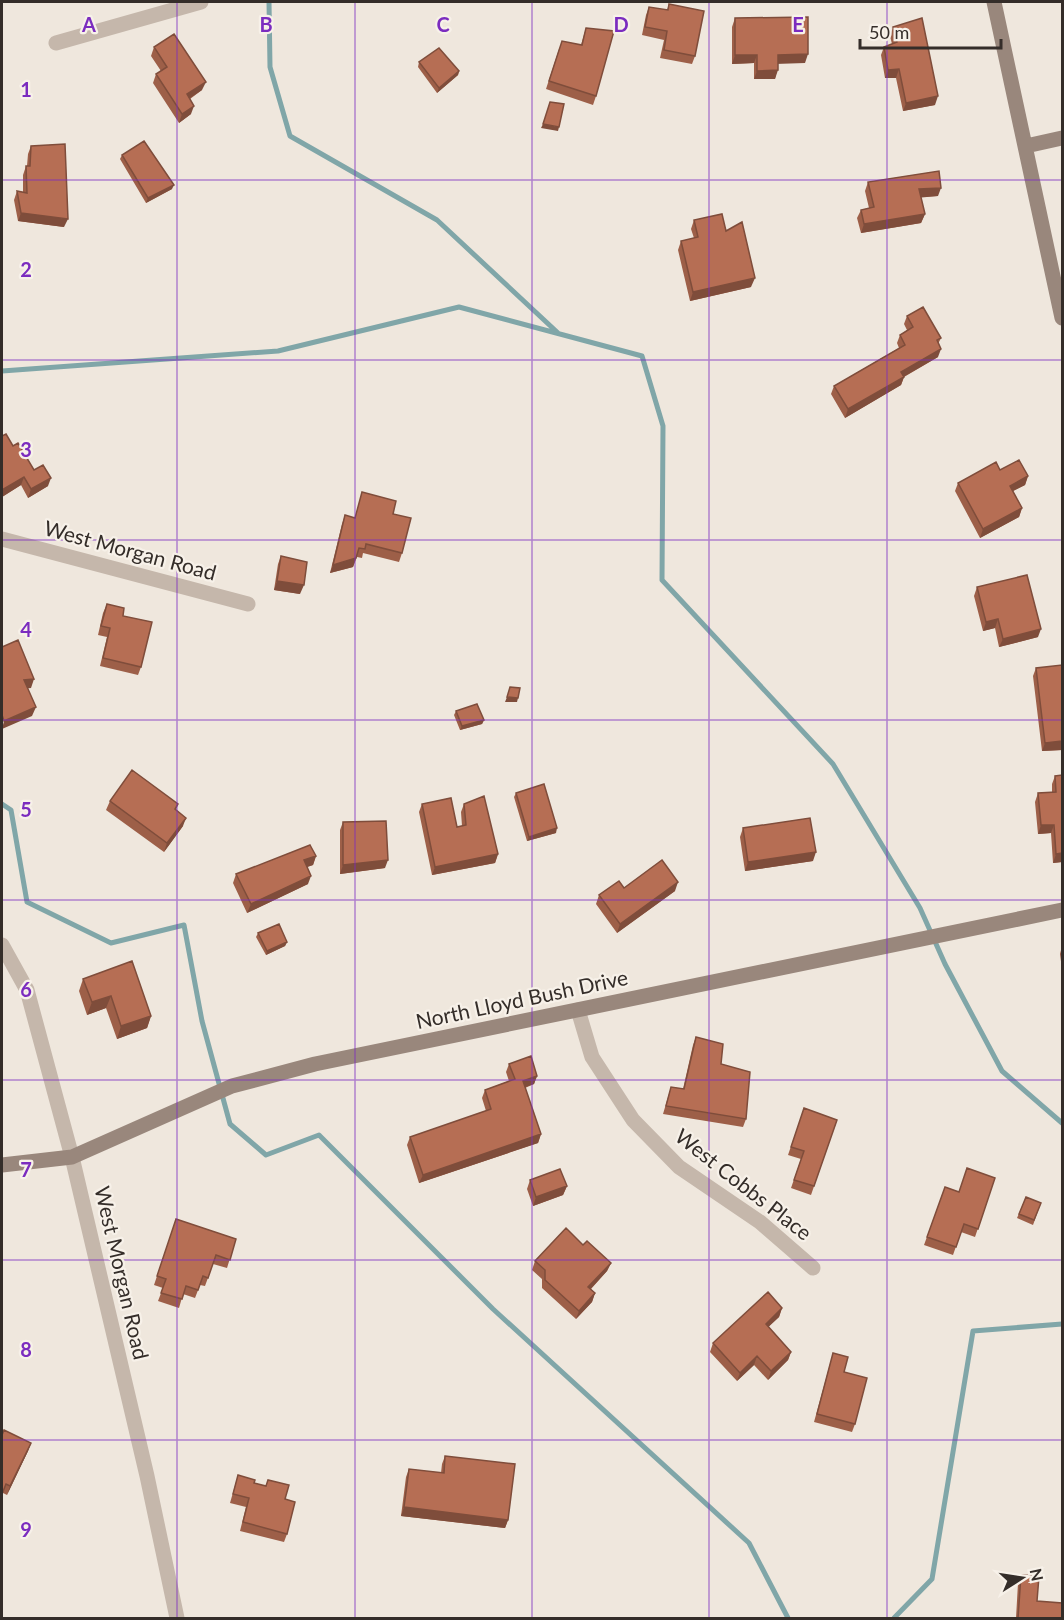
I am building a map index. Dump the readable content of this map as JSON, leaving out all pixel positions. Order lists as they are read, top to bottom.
{
  "streets": {
    "street": ["West Morgan Road", "North Lloyd Bush Drive", "West Cobbs Place"]
  },
  "crossings": [
    ["West Morgan Road", "North Lloyd Bush Drive"],
    ["North Lloyd Bush Drive", "West Cobbs Place"]
  ],
  "scale_bar": "50 m",
  "north": "right",
  "grid": {
    "columns": [
      "A",
      "B",
      "C",
      "D",
      "E"
    ],
    "rows": [
      "1",
      "2",
      "3",
      "4",
      "5",
      "6",
      "7",
      "8",
      "9"
    ]
  }
}
